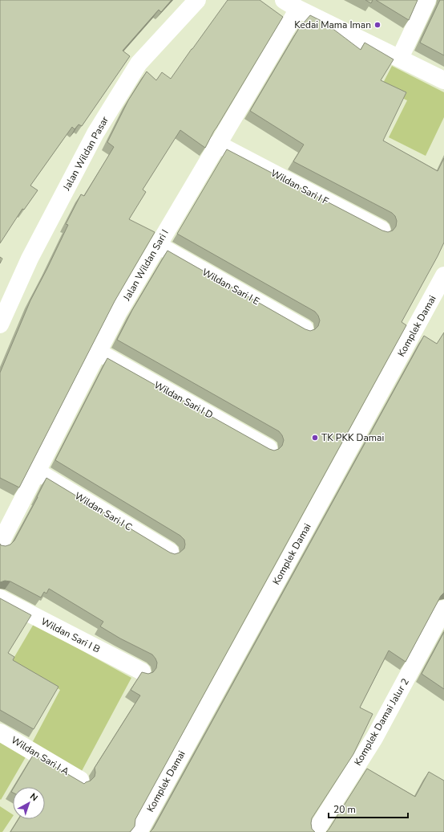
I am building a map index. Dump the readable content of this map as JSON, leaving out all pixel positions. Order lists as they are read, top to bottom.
{
  "streets": {
    "street": [
      "Jalan Wildan Pasar",
      "Wildan Sari I F",
      "Jalan Wildan Sari I",
      "Wildan Sari I E",
      "Komplek Damai",
      "Wildan Sari I D",
      "Wildan Sari I C",
      "Wildan Sari I B",
      "Komplek Damai Jalur 2",
      "Wildan Sari I A"
    ]
  },
  "crossings": [
    ["Wildan Sari I F", "Jalan Wildan Sari I"],
    ["Jalan Wildan Sari I", "Wildan Sari I E"],
    ["Jalan Wildan Sari I", "Wildan Sari I D"],
    ["Jalan Wildan Sari I", "Wildan Sari I C"]
  ],
  "places": ["Kedai Mama Iman", "TK PKK Damai"],
  "scale_bar": "20 m",
  "north": "top right"
}
